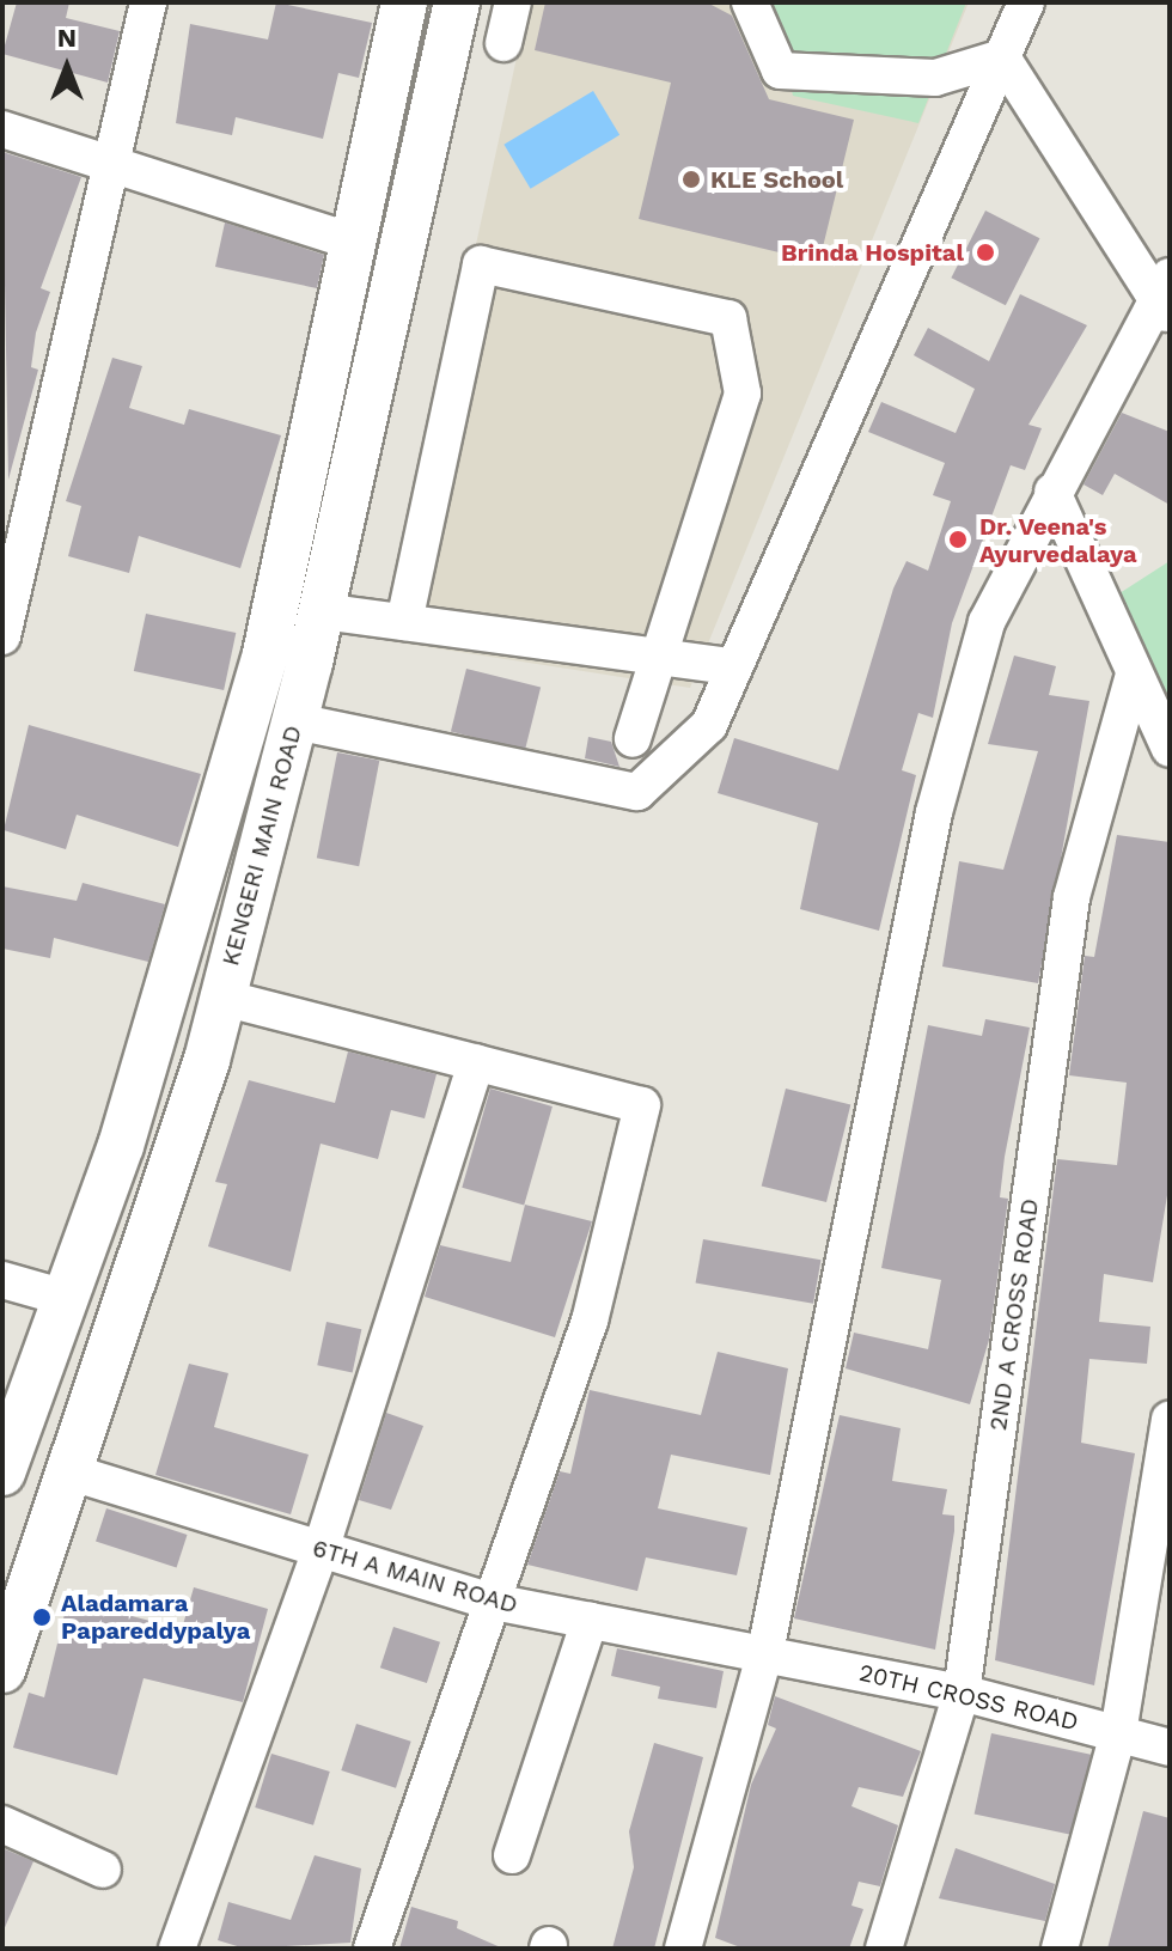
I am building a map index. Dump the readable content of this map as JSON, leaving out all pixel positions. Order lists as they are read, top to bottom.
{
  "streets": {
    "main road": ["KENGERI MAIN ROAD"],
    "street": ["2ND A CROSS ROAD", "6TH A MAIN ROAD", "20TH CROSS ROAD"]
  },
  "crossings": [
    ["KENGERI MAIN ROAD", "6TH A MAIN ROAD"],
    ["2ND A CROSS ROAD", "20TH CROSS ROAD"],
    ["6TH A MAIN ROAD", "20TH CROSS ROAD"]
  ],
  "places": [
    "KLE School",
    "Brinda Hospital",
    "Dr. Veena's Ayurvedalaya",
    "Aladamara Papareddypalya"
  ],
  "north": "top"
}
